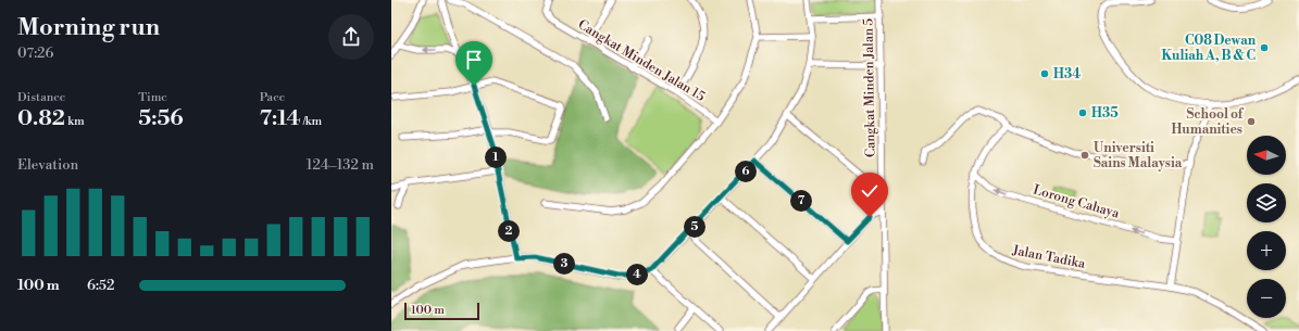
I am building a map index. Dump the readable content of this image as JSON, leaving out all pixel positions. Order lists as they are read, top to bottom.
{
  "streets": {
    "street": [
      "Cangkat Minden Jalan 15",
      "Cangkat Minden Jalan 5",
      "Lorong Cahaya",
      "Jalan Tadika"
    ]
  },
  "crossings": [
    ["Lorong Cahaya", "Jalan Tadika"]
  ],
  "one_way": ["Lorong Cahaya"],
  "places": [
    "C08 Dewan Kuliah A, B & C",
    "H34",
    "H35",
    "School of Humanities",
    "Universiti Sains Malaysia"
  ],
  "scale_bar": "100 m",
  "north": "left",
  "page": {
    "heading": ["Morning run", "07:26"],
    "stats": [
      ["Distance", "0.82 km"],
      ["Time", "5:56"],
      ["Pace", "7:14 /km"]
    ],
    "map_buttons": ["+", "−"],
    "pins": [
      "1",
      "6",
      "7",
      "5",
      "2",
      "3",
      "4"
    ],
    "chart": ["Elevation", "124–132 m"],
    "list": [
      {
        "name": "100 m",
        "note": "6:52"
      }
    ],
    "scale": "100 m"
  }
}
